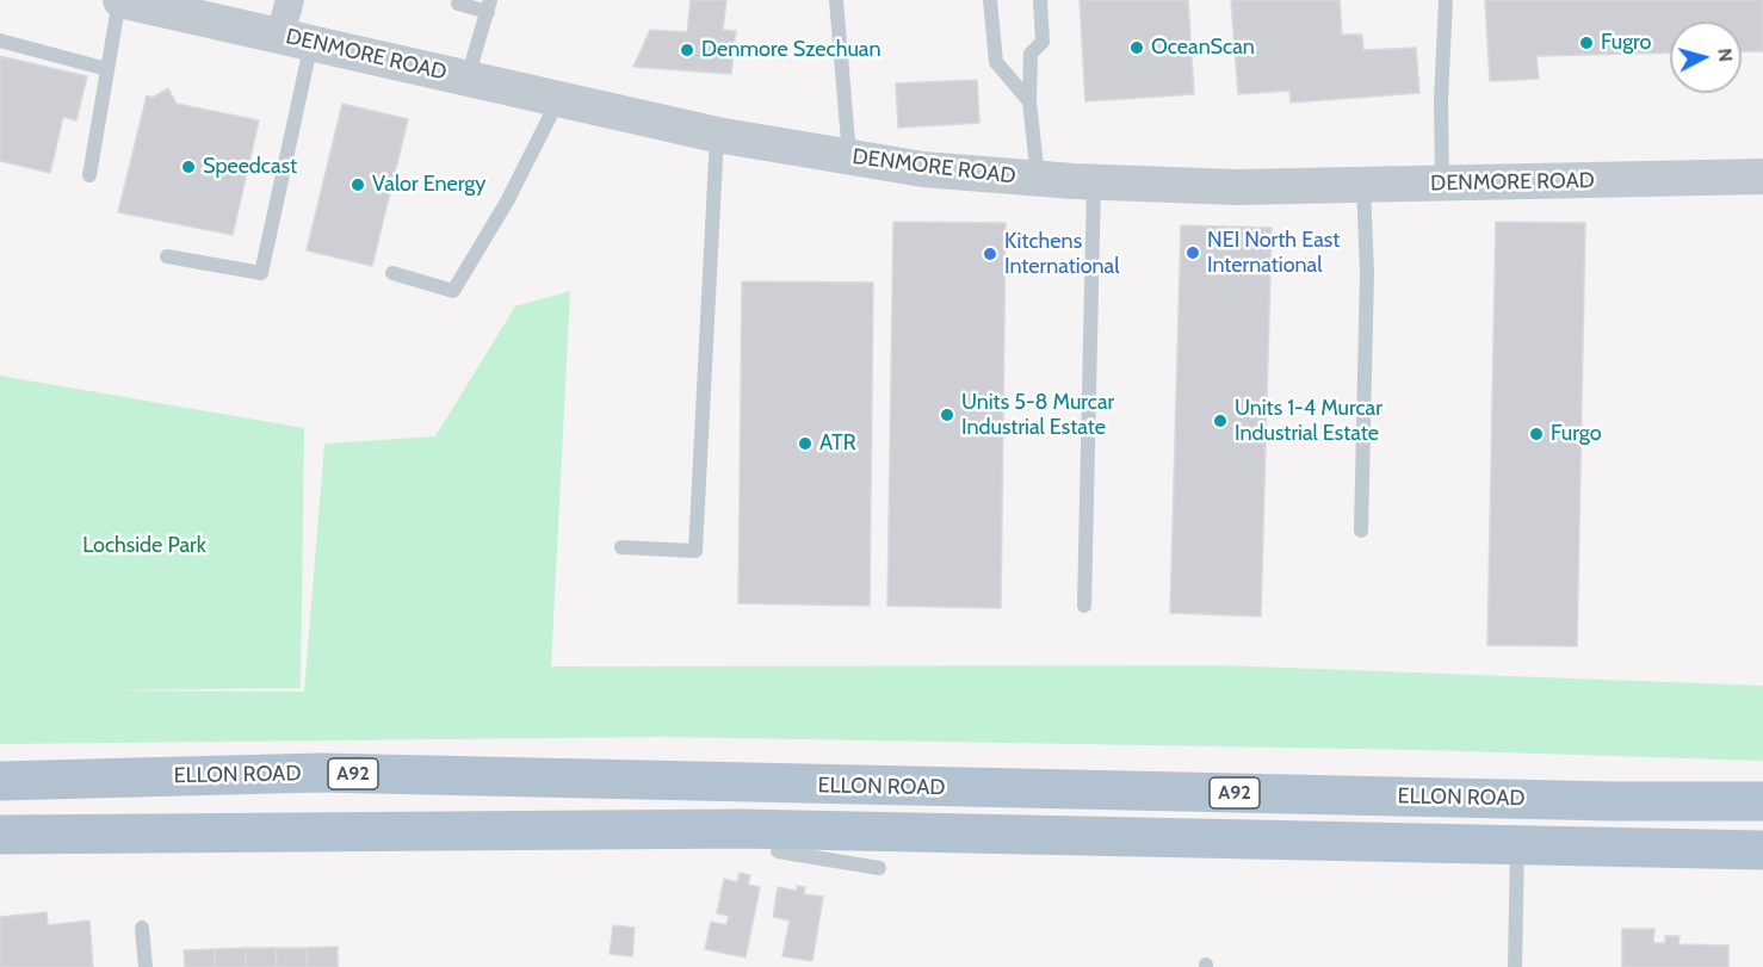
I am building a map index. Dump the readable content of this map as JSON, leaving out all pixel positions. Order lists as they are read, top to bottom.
{
  "streets": {
    "main road": ["A92", "ELLON ROAD"],
    "street": ["DENMORE ROAD"]
  },
  "parks": ["Lochside Park"],
  "places": [
    "Fugro",
    "OceanScan",
    "Denmore Szechuan",
    "Speedcast",
    "Valor Energy",
    "NEI North East International",
    "Kitchens International",
    "Units 5-8 Murcar Industrial Estate",
    "Units 1-4 Murcar Industrial Estate",
    "Furgo",
    "ATR"
  ],
  "north": "right"
}
